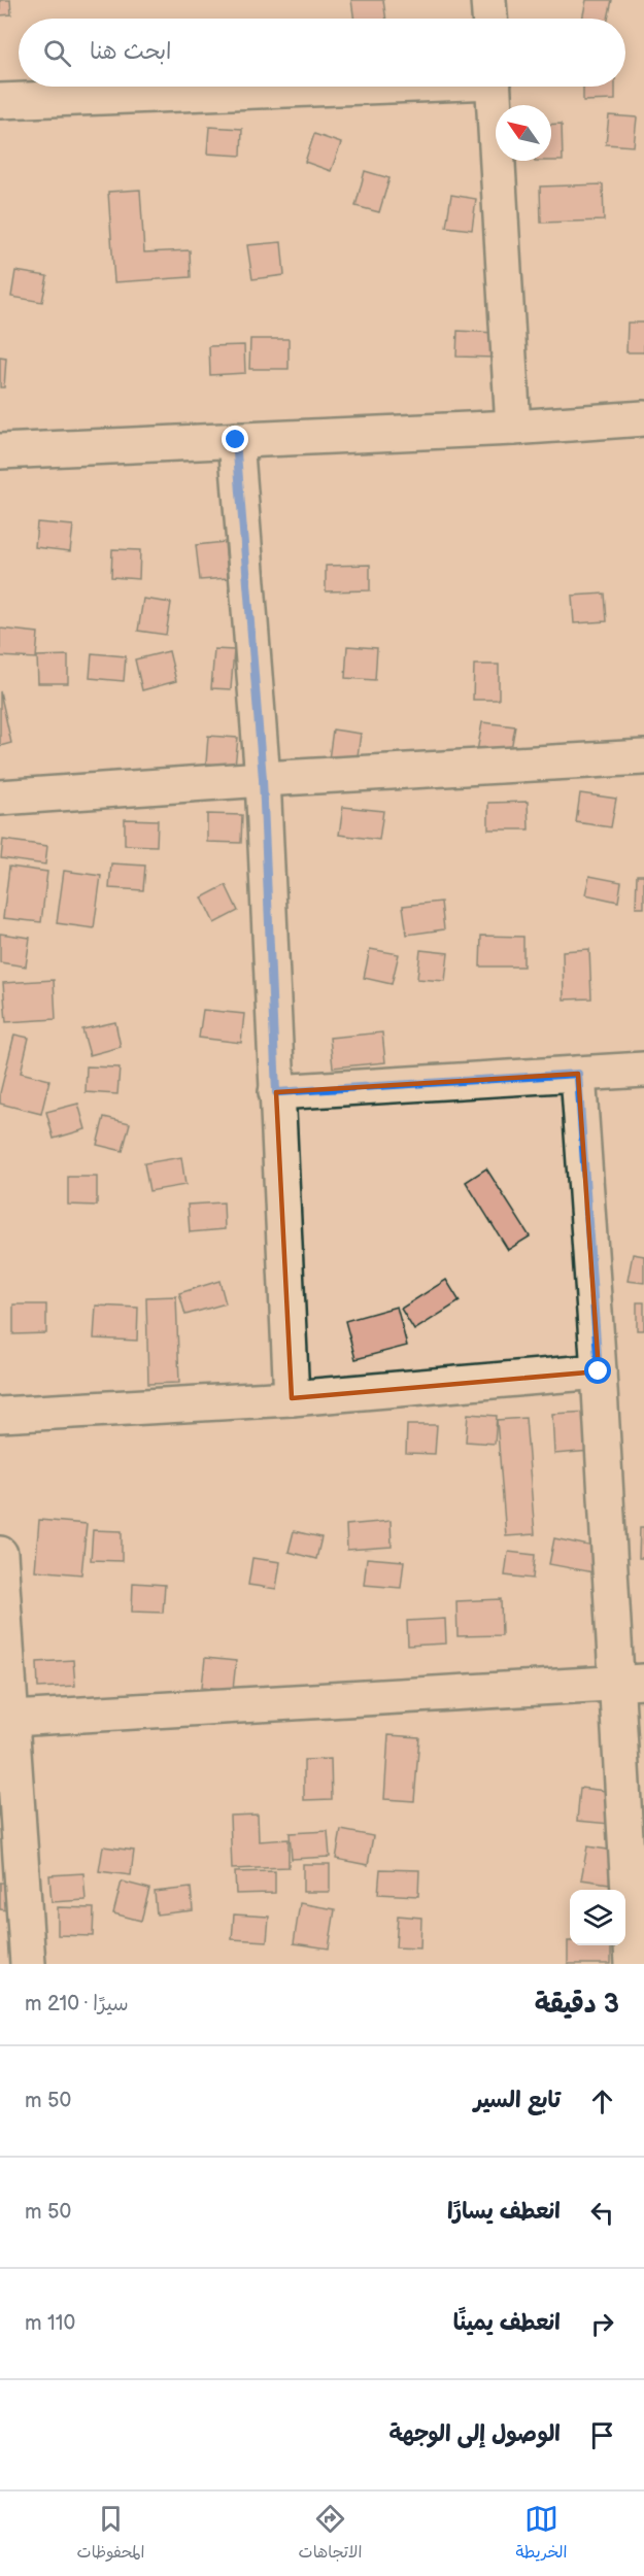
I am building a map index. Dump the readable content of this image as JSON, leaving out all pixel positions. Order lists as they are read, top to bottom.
{
  "north": "top left",
  "page": {
    "search": "ابحث هنا",
    "heading": ["3 دقيقة", "سيرًا · 210 m"],
    "list": [
      ["تابع السير", "50 m"],
      ["انعطف يسارًا", "50 m"],
      ["انعطف يمينًا", "110 m"],
      "الوصول إلى الوجهة"
    ],
    "nav": ["الخريطة", "الاتجاهات", "المحفوظات"]
  }
}
